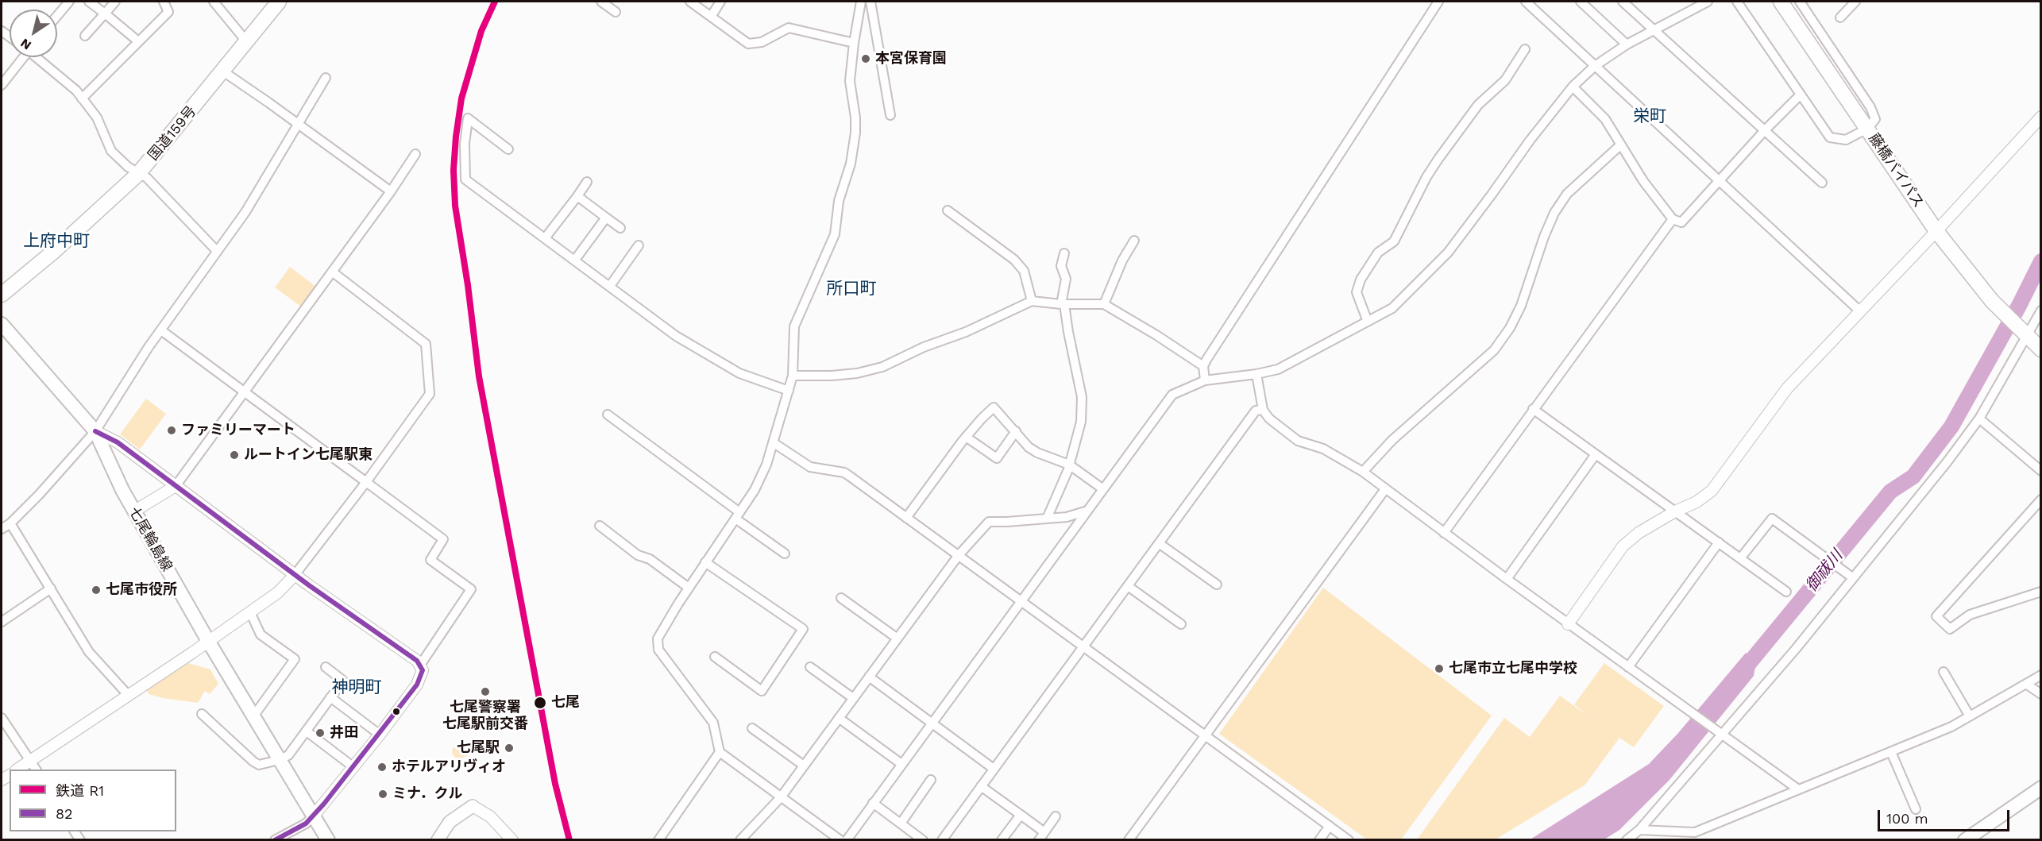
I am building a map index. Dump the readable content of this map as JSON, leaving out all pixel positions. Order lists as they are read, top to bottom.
{
  "streets": {
    "highway": ["国道159号", "藤橋バイパス"],
    "main road": ["七尾輪島線"]
  },
  "districts": [
    "栄町",
    "上府中町",
    "所口町",
    "神明町"
  ],
  "water": ["御祓川"],
  "places": [
    "本宮保育園",
    "ファミリーマート",
    "ルートイン七尾駅東",
    "七尾市役所",
    "七尾市立七尾中学校",
    "七尾警察署 七尾駅前交番",
    "七尾",
    "井田",
    "七尾駅",
    "ホテルアリヴィオ",
    "ミナ．クル"
  ],
  "lines": ["rail line R1", "transit line 82"],
  "legend": ["鉄道 R1", "82"],
  "scale_bar": "100 m",
  "north": "bottom left"
}
